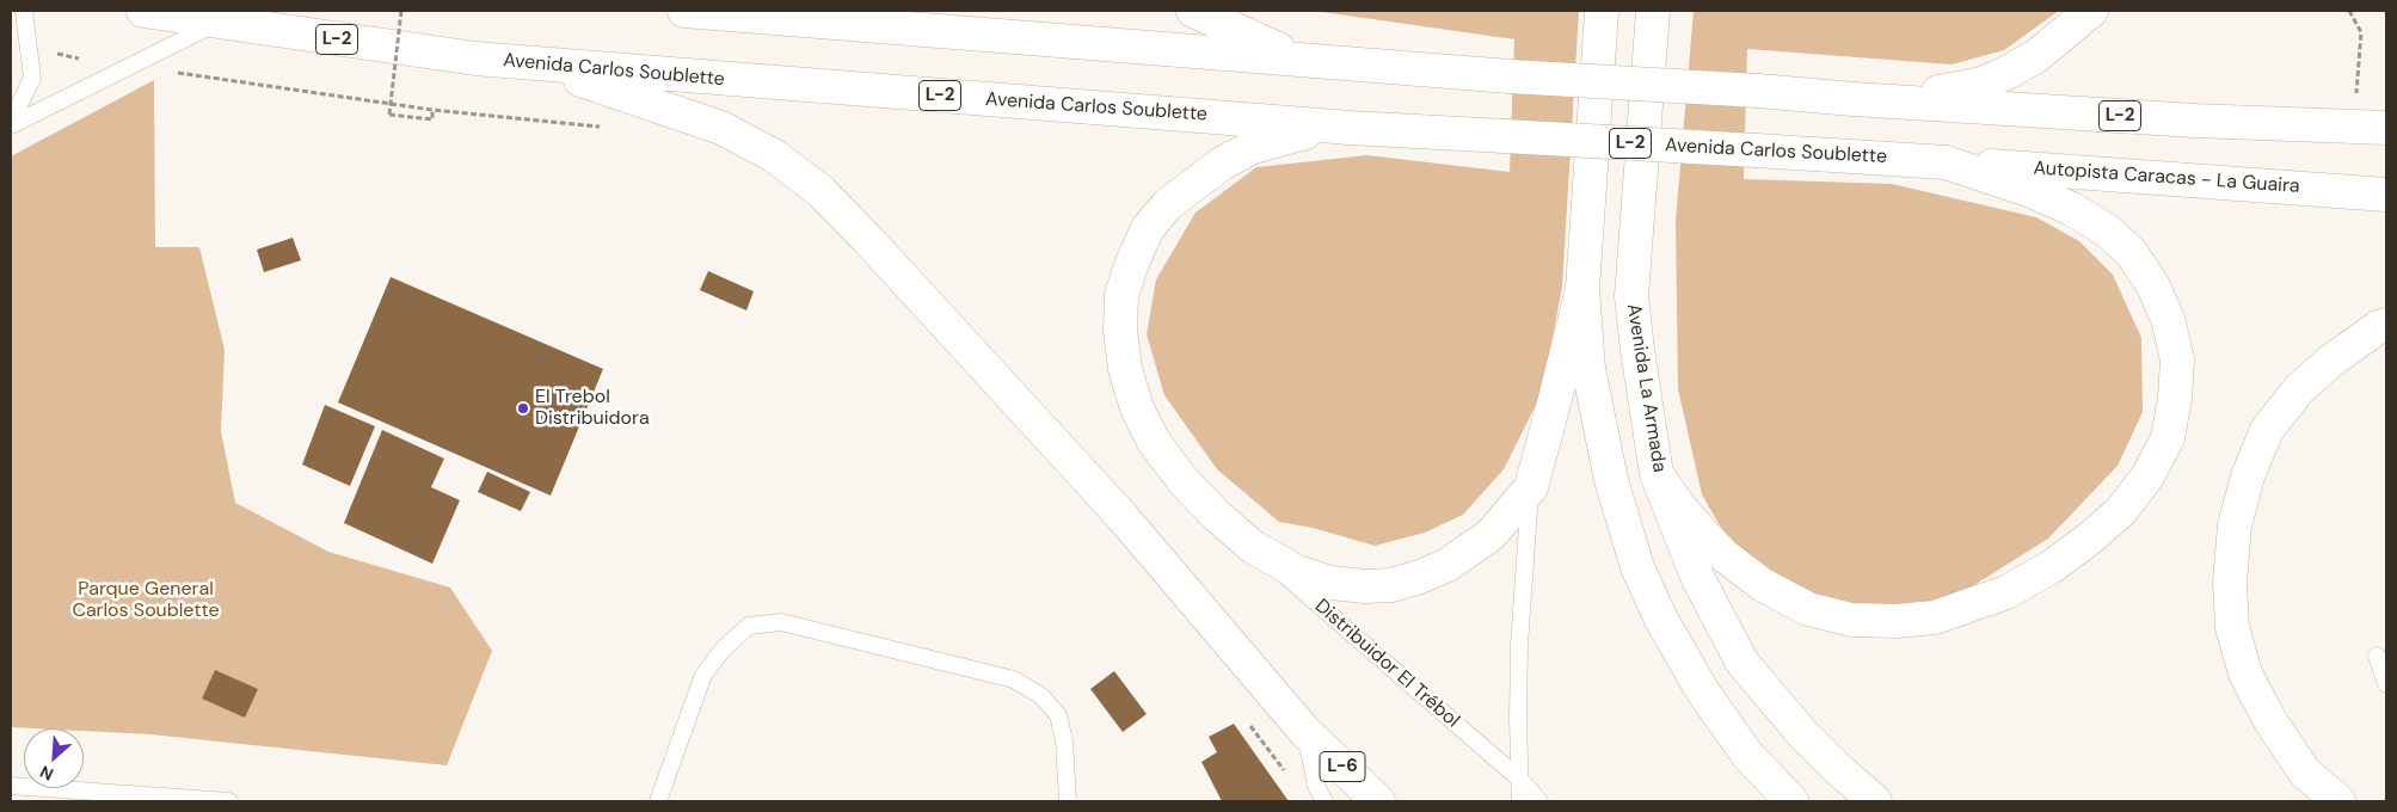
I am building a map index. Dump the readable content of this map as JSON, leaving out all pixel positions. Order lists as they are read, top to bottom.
{
  "streets": {
    "main road": [
      "L-2",
      "Avenida Carlos Soublette",
      "Autopista Caracas - La Guaira",
      "Avenida La Armada",
      "L-6"
    ],
    "lane": ["Distribuidor El Trébol"]
  },
  "crossings": [
    ["Avenida Carlos Soublette", "Autopista Caracas - La Guaira"]
  ],
  "parks": ["Parque General Carlos Soublette"],
  "places": ["El Trebol Distribuidora"],
  "north": "bottom left"
}
